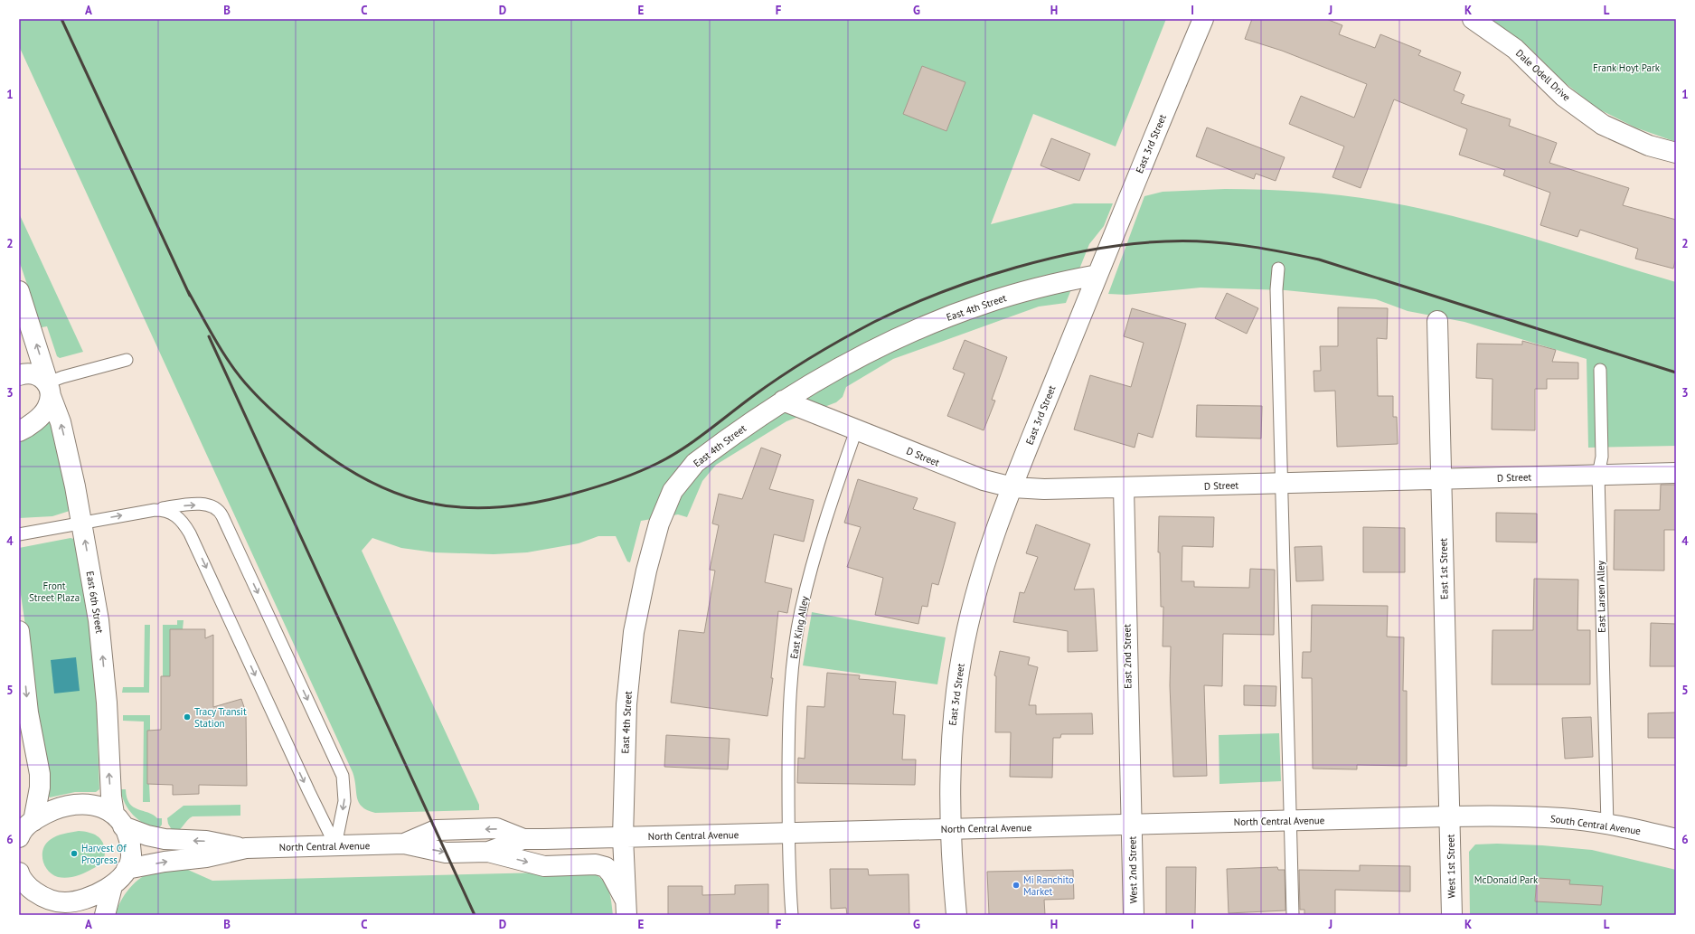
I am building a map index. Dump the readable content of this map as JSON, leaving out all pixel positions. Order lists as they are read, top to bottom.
{
  "streets": {
    "street": [
      "Dale Odell Drive",
      "East 3rd Street",
      "East 4th Street",
      "D Street",
      "East 1st Street",
      "East 6th Street",
      "East 2nd Street",
      "North Central Avenue",
      "South Central Avenue",
      "West 1st Street",
      "West 2nd Street"
    ],
    "lane": ["East Larsen Alley", "East King Alley"]
  },
  "crossings": [
    ["East 3rd Street", "East 4th Street"],
    ["East 3rd Street", "D Street"],
    ["East 3rd Street", "North Central Avenue"],
    ["East 4th Street", "D Street"],
    ["East 4th Street", "North Central Avenue"],
    ["D Street", "East 1st Street"],
    ["D Street", "East Larsen Alley"],
    ["D Street", "East King Alley"],
    ["D Street", "East 2nd Street"],
    ["East 1st Street", "North Central Avenue"],
    ["East 1st Street", "South Central Avenue"],
    ["East 1st Street", "West 1st Street"],
    ["East Larsen Alley", "South Central Avenue"],
    ["East 6th Street", "North Central Avenue"],
    ["East King Alley", "North Central Avenue"],
    ["East 2nd Street", "North Central Avenue"],
    ["East 2nd Street", "West 2nd Street"],
    ["North Central Avenue", "South Central Avenue"],
    ["North Central Avenue", "West 1st Street"],
    ["North Central Avenue", "West 2nd Street"],
    ["South Central Avenue", "West 1st Street"]
  ],
  "parks": ["Frank Hoyt Park", "Front Street Plaza", "McDonald Park"],
  "places": ["Tracy Transit Station", "Harvest Of Progress", "Mi Ranchito Market"],
  "grid": {
    "columns": [
      "A",
      "B",
      "C",
      "D",
      "E",
      "F",
      "G",
      "H",
      "I",
      "J",
      "K",
      "L"
    ],
    "rows": [
      "1",
      "2",
      "3",
      "4",
      "5",
      "6"
    ]
  }
}
